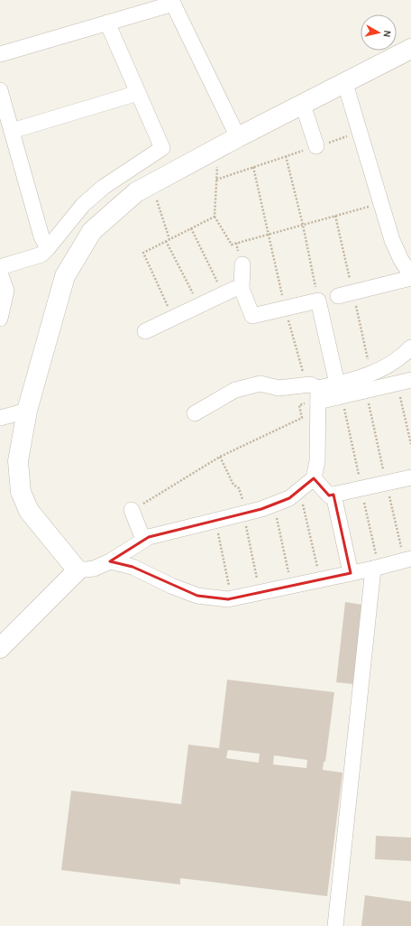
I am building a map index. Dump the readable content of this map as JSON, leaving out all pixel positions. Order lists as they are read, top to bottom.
{
  "north": "right"
}
